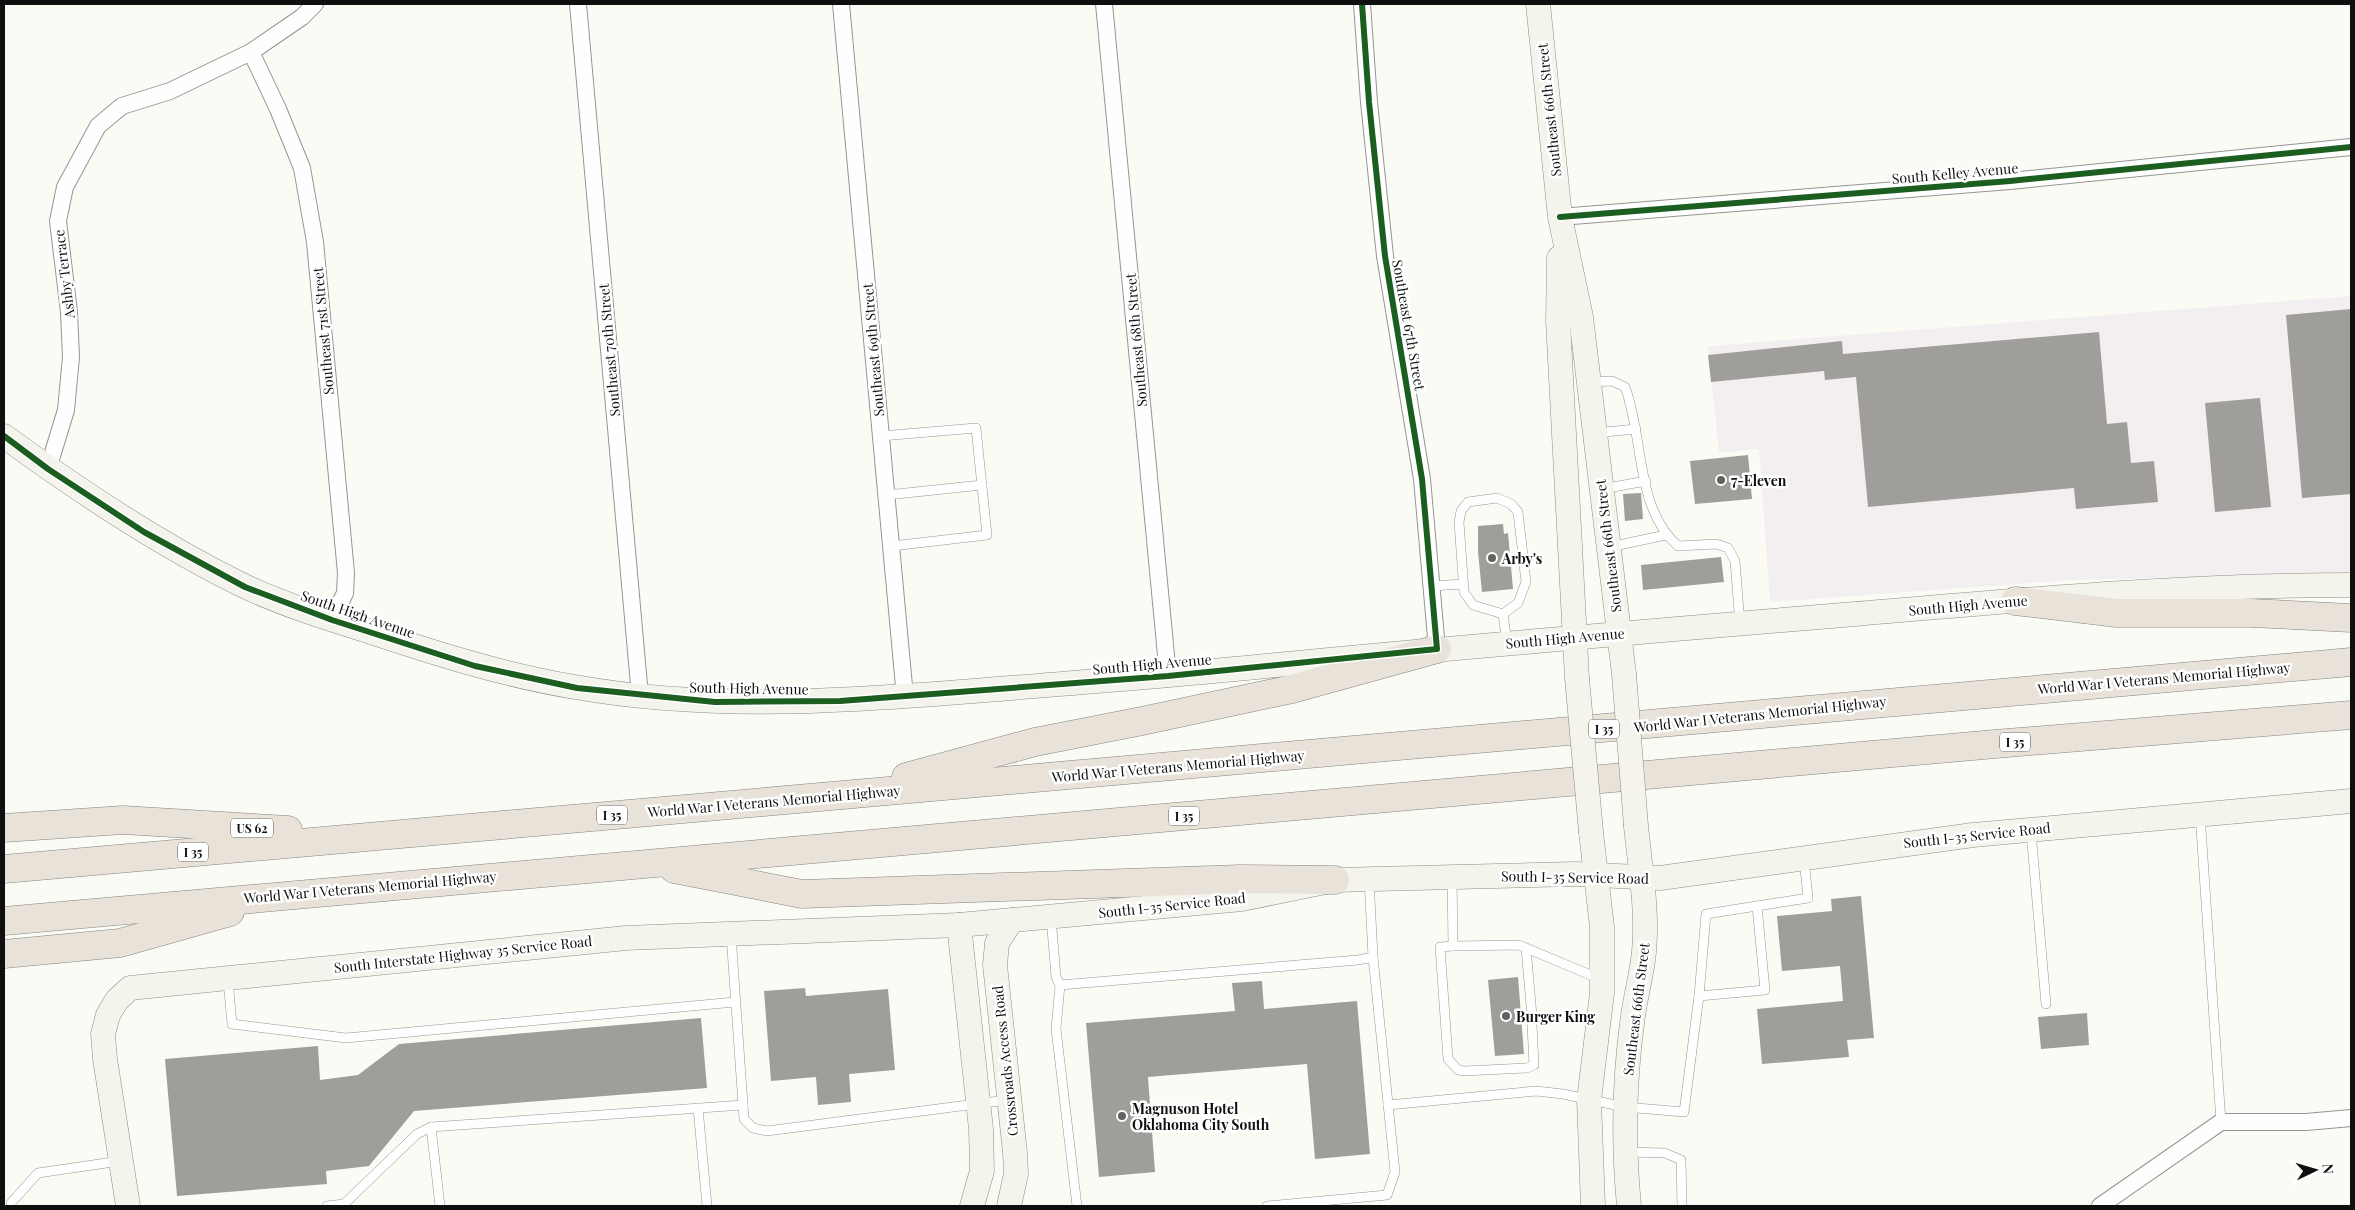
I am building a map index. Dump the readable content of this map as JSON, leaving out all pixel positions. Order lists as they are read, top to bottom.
{
  "streets": {
    "highway": ["World War I Veterans Memorial Highway", "I 35", "US 62"],
    "street": [
      "Southeast 66th Street",
      "South Kelley Avenue",
      "Ashby Terrace",
      "Southeast 67th Street",
      "Southeast 71st Street",
      "Southeast 68th Street",
      "Southeast 70th Street",
      "Southeast 69th Street",
      "South High Avenue",
      "South I-35 Service Road",
      "South Interstate Highway 35 Service Road",
      "Crossroads Access Road"
    ]
  },
  "crossings": [
    ["Southeast 66th Street", "South Kelley Avenue"],
    ["Southeast 66th Street", "South High Avenue"],
    ["Southeast 66th Street", "South I-35 Service Road"],
    ["Ashby Terrace", "Southeast 71st Street"],
    ["Ashby Terrace", "South High Avenue"],
    ["Southeast 67th Street", "South High Avenue"],
    ["Southeast 71st Street", "South High Avenue"],
    ["Southeast 68th Street", "South High Avenue"],
    ["Southeast 70th Street", "South High Avenue"],
    ["Southeast 69th Street", "South High Avenue"],
    ["World War I Veterans Memorial Highway", "US 62"],
    ["South I-35 Service Road", "South Interstate Highway 35 Service Road"],
    ["South I-35 Service Road", "Crossroads Access Road"]
  ],
  "places": [
    "7-Eleven",
    "Arby's",
    "Burger King",
    "Magnuson Hotel Oklahoma City South"
  ],
  "north": "right"
}
